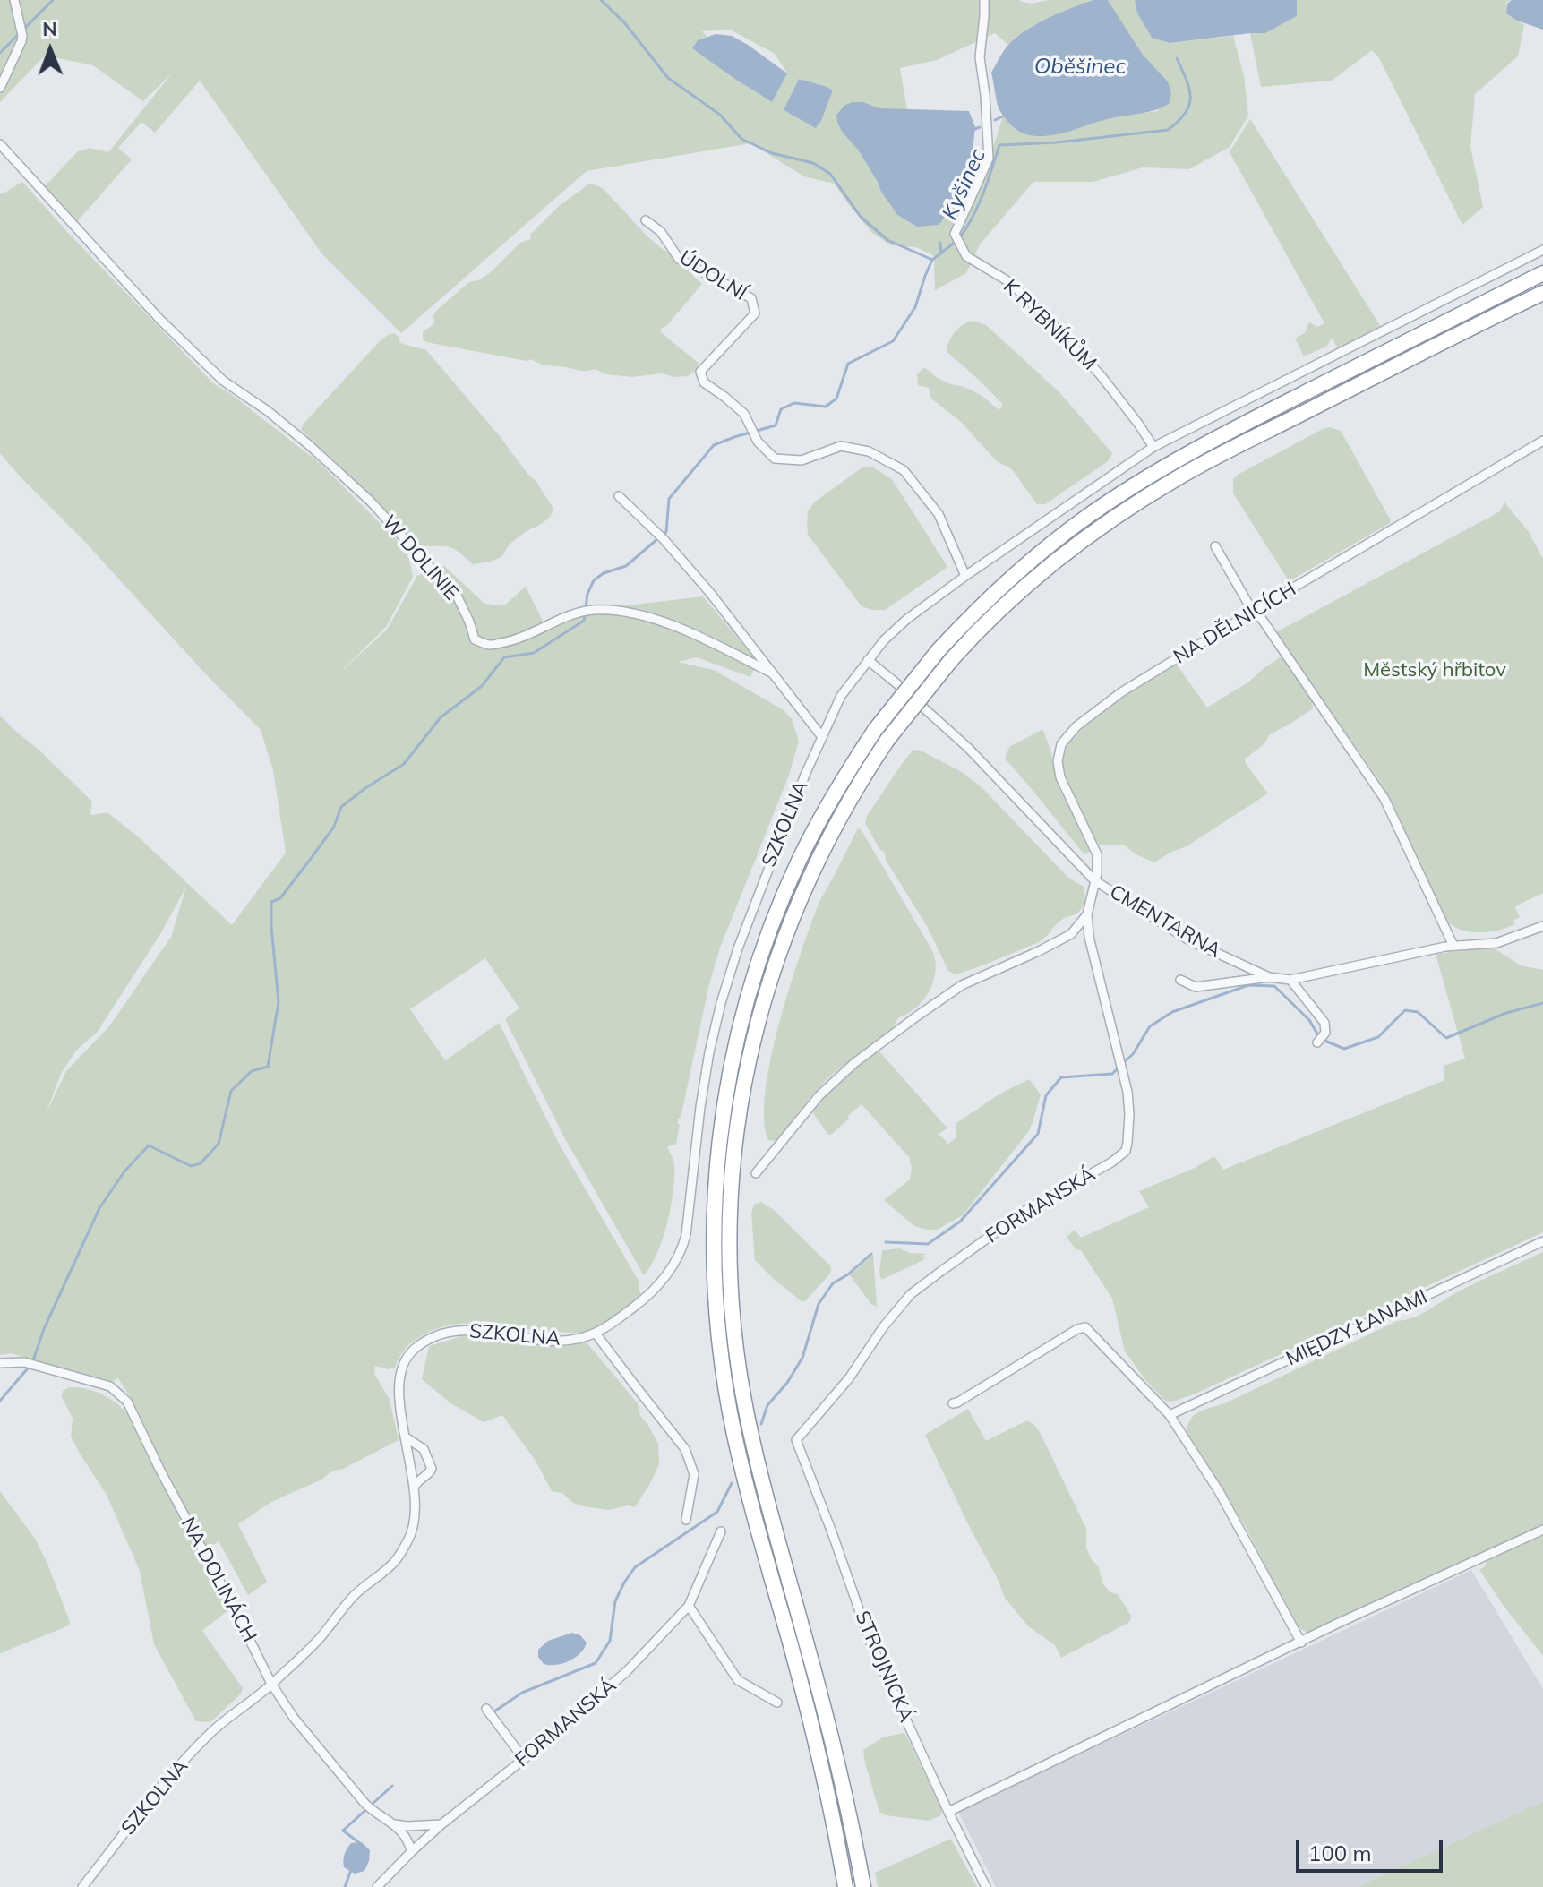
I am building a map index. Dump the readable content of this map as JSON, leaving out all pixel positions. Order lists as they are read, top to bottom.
{
  "streets": {
    "street": [
      "ÚDOLNÍ",
      "K RYBNÍKŮM",
      "W DOLINIE",
      "NA DĚLNICÍCH",
      "SZKOLNA",
      "CMENTARNA",
      "FORMANSKÁ",
      "MIĘDZY ŁANAMI",
      "NA DOLINÁCH",
      "STROJNICKÁ"
    ]
  },
  "crossings": [
    ["ÚDOLNÍ", "SZKOLNA"],
    ["K RYBNÍKŮM", "SZKOLNA"],
    ["NA DĚLNICÍCH", "CMENTARNA"],
    ["SZKOLNA", "CMENTARNA"],
    ["SZKOLNA", "NA DOLINÁCH"],
    ["FORMANSKÁ", "NA DOLINÁCH"],
    ["FORMANSKÁ", "STROJNICKÁ"]
  ],
  "water": ["Oběšinec", "Kyšinec"],
  "parks": ["Městský hřbitov"],
  "scale_bar": "100 m",
  "north": "top"
}
